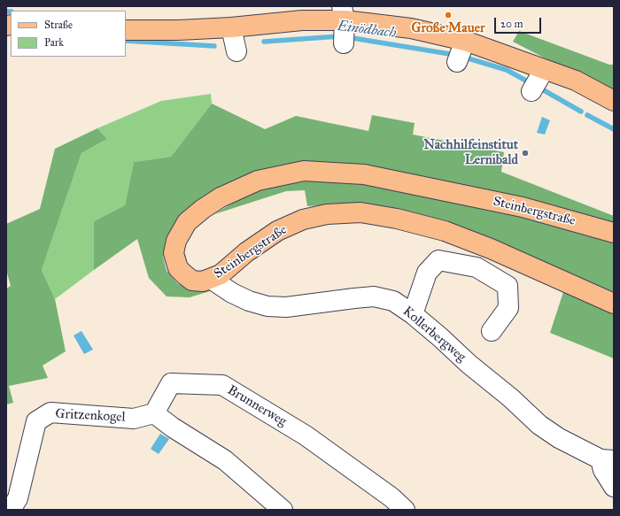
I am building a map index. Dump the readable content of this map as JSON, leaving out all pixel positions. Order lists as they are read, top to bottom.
{
  "streets": {
    "main road": ["Steinbergstraße"],
    "street": ["Kollerbergweg", "Brunnerweg", "Gritzenkogel"]
  },
  "crossings": [
    ["Steinbergstraße", "Kollerbergweg"],
    ["Brunnerweg", "Gritzenkogel"]
  ],
  "water": ["Einödbach"],
  "places": ["Große Mauer", "Nachhilfeinstitut Lernibald"],
  "legend": ["Straße", "Park"],
  "scale_bar": "20 m"
}
